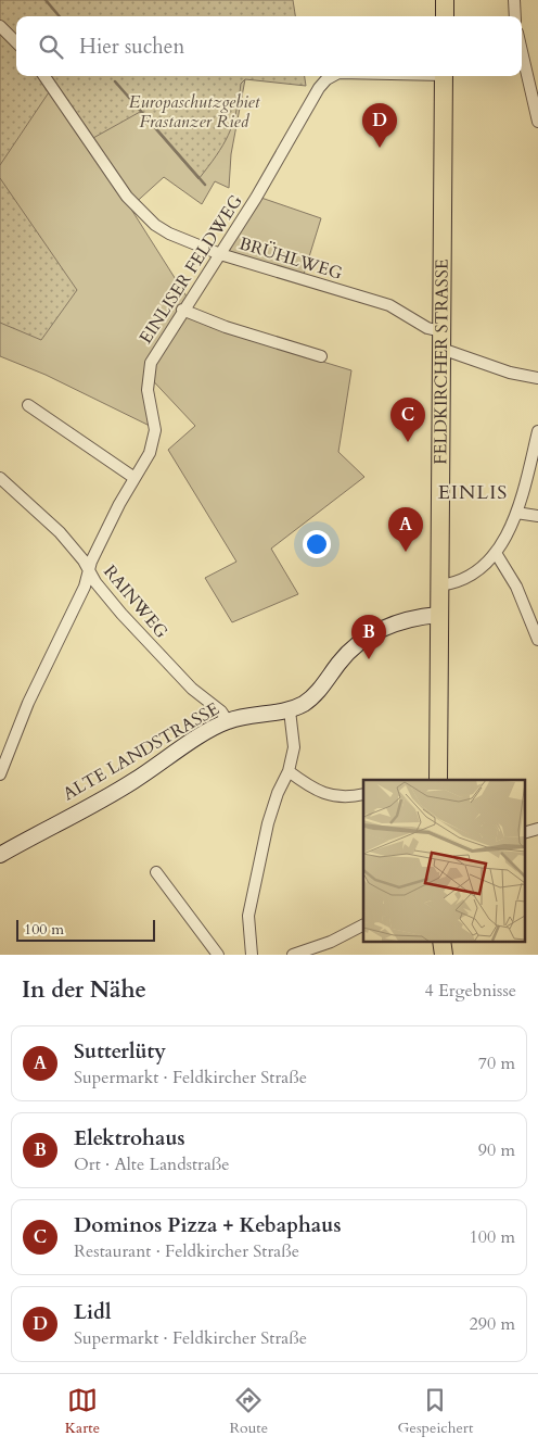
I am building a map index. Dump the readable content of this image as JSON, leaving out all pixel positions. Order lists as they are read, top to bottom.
{
  "streets": {
    "main road": ["FELDKIRCHER STRASSE", "ALTE LANDSTRASSE"],
    "street": ["BRÜHLWEG", "EINLISER FELDWEG", "RAINWEG"]
  },
  "crossings": [
    ["BRÜHLWEG", "EINLISER FELDWEG"],
    ["BRÜHLWEG", "FELDKIRCHER STRASSE"],
    ["EINLISER FELDWEG", "RAINWEG"],
    ["FELDKIRCHER STRASSE", "ALTE LANDSTRASSE"],
    ["RAINWEG", "ALTE LANDSTRASSE"]
  ],
  "districts": ["EINLIS"],
  "parks": ["Europaschutzgebiet Frastanzer Ried"],
  "scale_bar": "100 m",
  "page": {
    "search": "Hier suchen",
    "pins": [
      "D",
      "C",
      "A",
      "B"
    ],
    "scale": "100 m",
    "heading": ["In der Nähe", "4 Ergebnisse"],
    "list": [
      {
        "mark": "A",
        "name": "Sutterlüty",
        "note": "Supermarkt · Feldkircher Straße",
        "value": "70 m"
      },
      {
        "mark": "B",
        "name": "Elektrohaus",
        "note": "Ort · Alte Landstraße",
        "value": "90 m"
      },
      {
        "mark": "C",
        "name": "Dominos Pizza + Kebaphaus",
        "note": "Restaurant · Feldkircher Straße",
        "value": "100 m"
      },
      {
        "mark": "D",
        "name": "Lidl",
        "note": "Supermarkt · Feldkircher Straße",
        "value": "290 m"
      }
    ],
    "nav": ["Karte", "Route", "Gespeichert"]
  }
}
